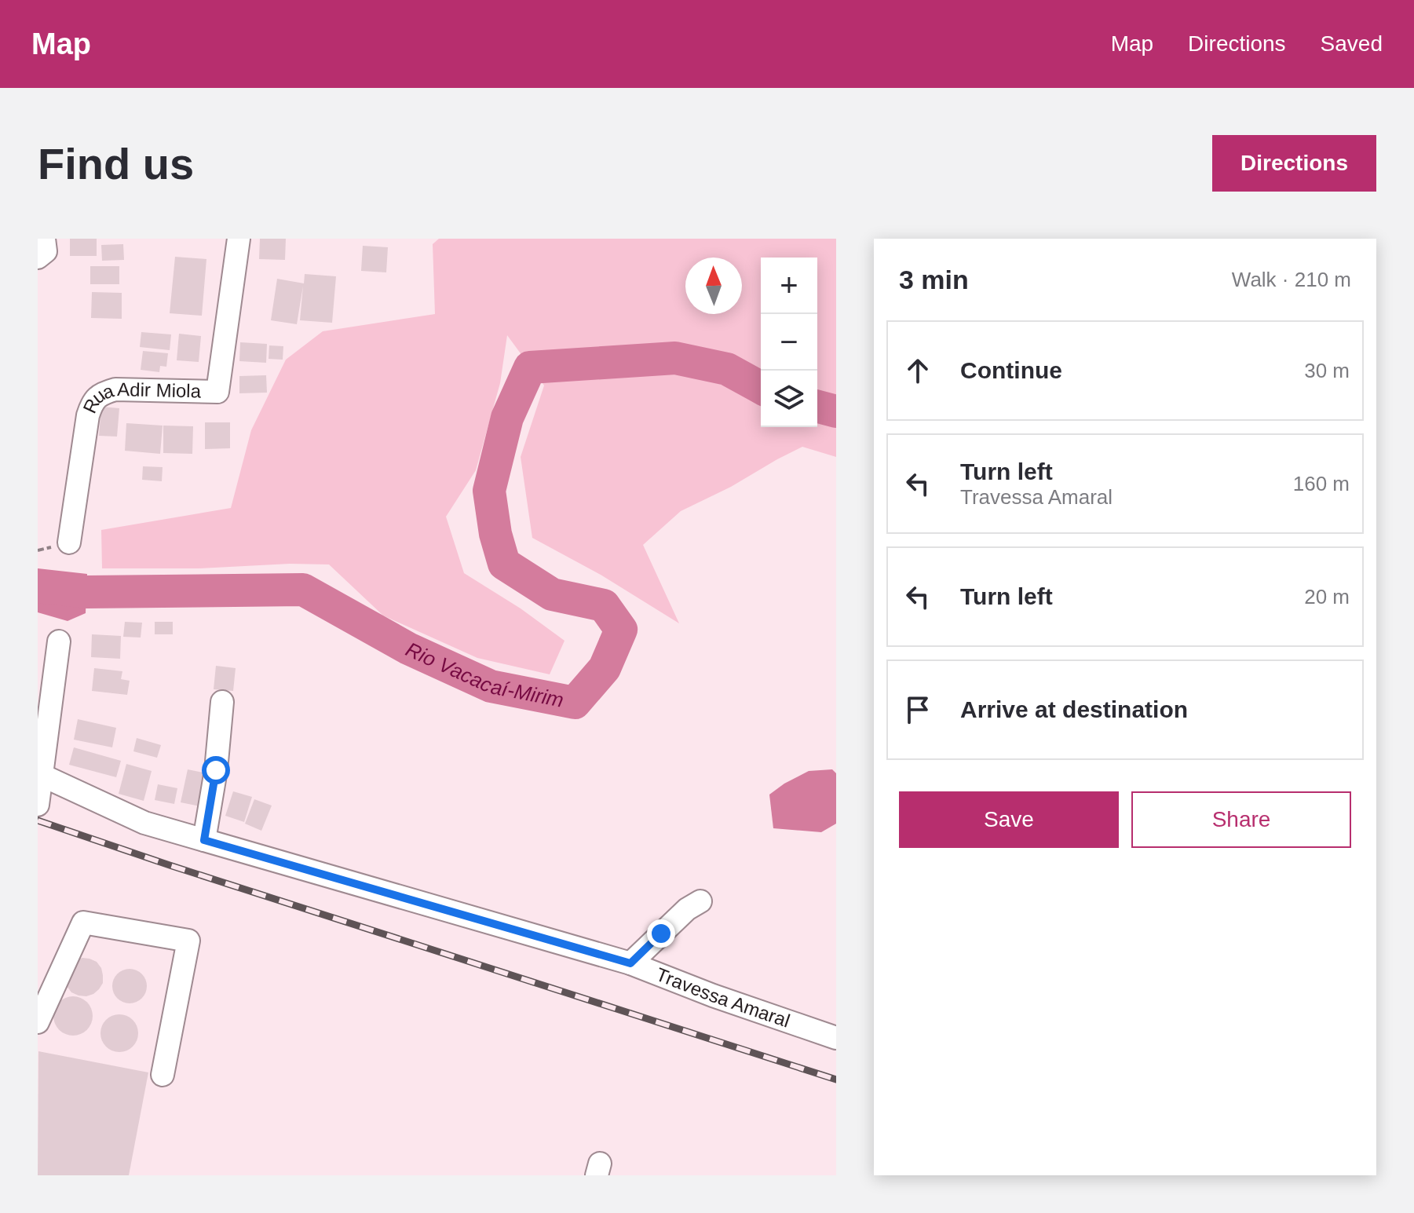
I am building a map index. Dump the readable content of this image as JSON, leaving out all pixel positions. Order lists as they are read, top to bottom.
{
  "streets": {
    "street": ["Rua Adir Miola", "Travessa Amaral"]
  },
  "water": ["Rio Vacacaí-Mirim"],
  "north": "top",
  "page": {
    "header": "Map",
    "nav": ["Map", "Directions", "Saved"],
    "buttons": [
      "Directions",
      ["Save", "Share"]
    ],
    "title": "Find us",
    "heading": ["3 min", "Walk · 210 m"],
    "map_buttons": ["+", "−"],
    "list": [
      ["Continue", "30 m"],
      ["Turn left", "Travessa Amaral", "160 m"],
      ["Turn left", "20 m"],
      "Arrive at destination"
    ]
  }
}
